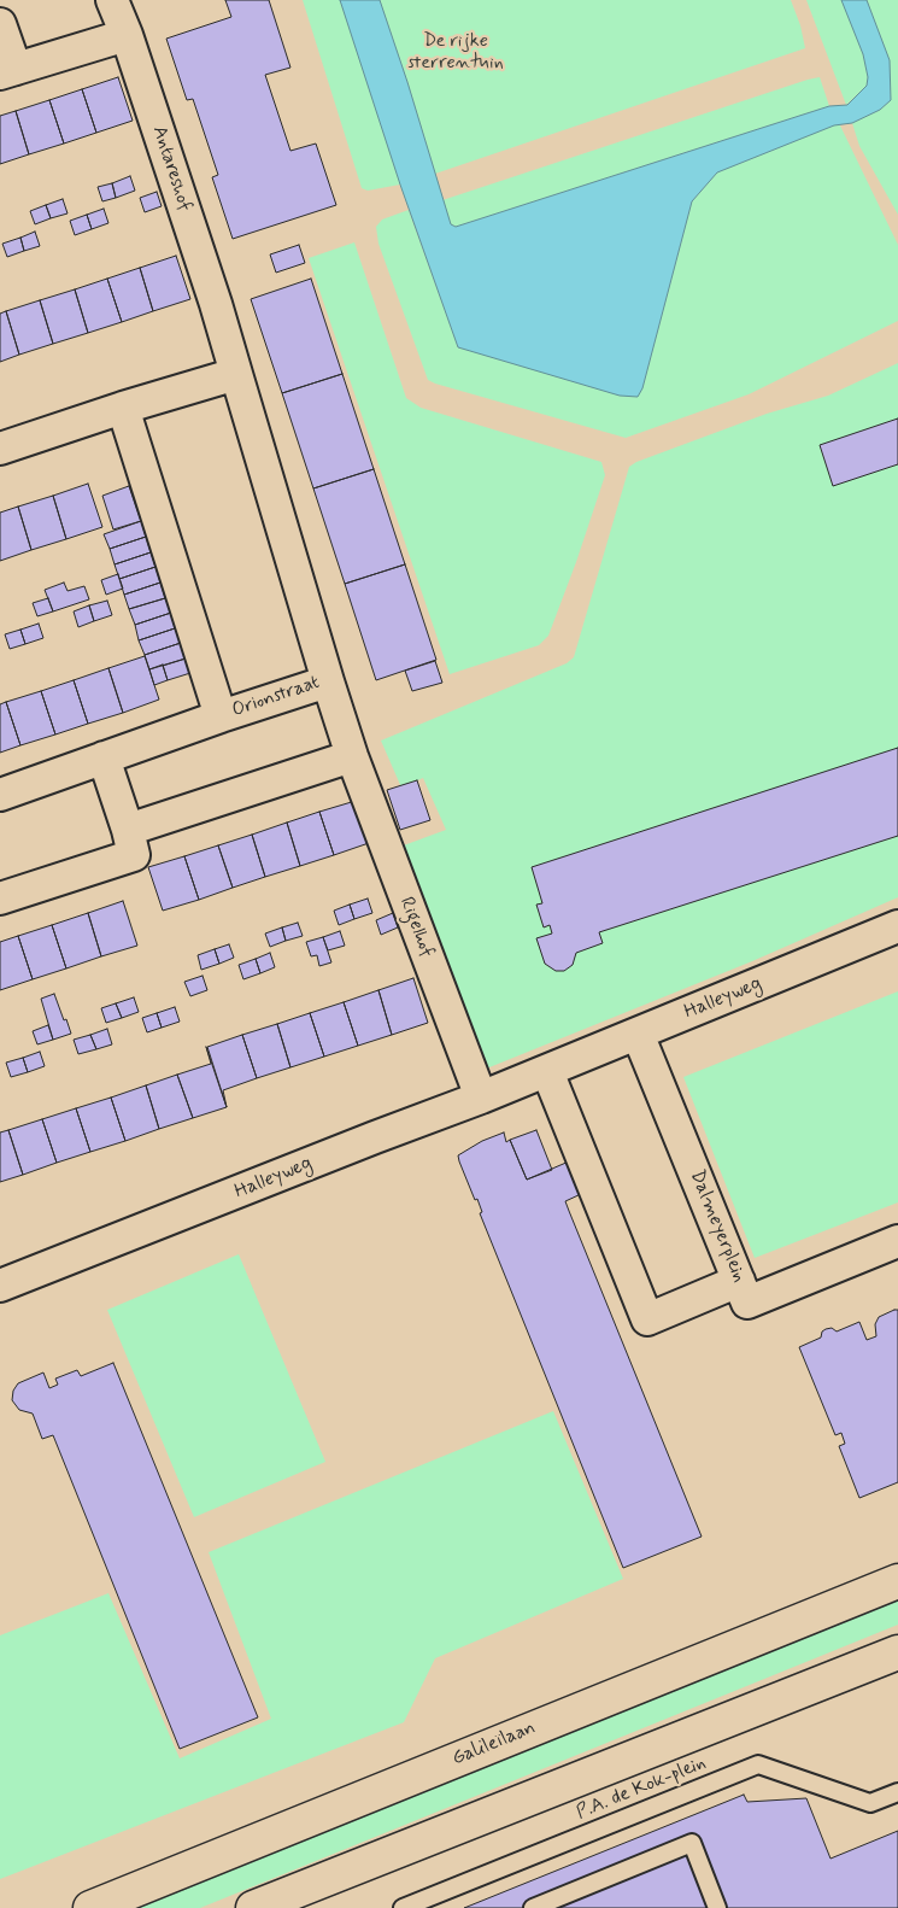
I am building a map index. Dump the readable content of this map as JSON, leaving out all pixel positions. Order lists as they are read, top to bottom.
{
  "streets": {
    "street": [
      "Antareshof",
      "Orionstraat",
      "Rigelhof",
      "Halleyweg",
      "Dalmeyerplein",
      "Galileïlaan"
    ],
    "lane": ["P.A. de Kok-plein"]
  },
  "crossings": [
    ["Antareshof", "Orionstraat"],
    ["Orionstraat", "Rigelhof"],
    ["Rigelhof", "Halleyweg"],
    ["Halleyweg", "Dalmeyerplein"]
  ],
  "parks": ["De rijke sterrentuin"]
}
